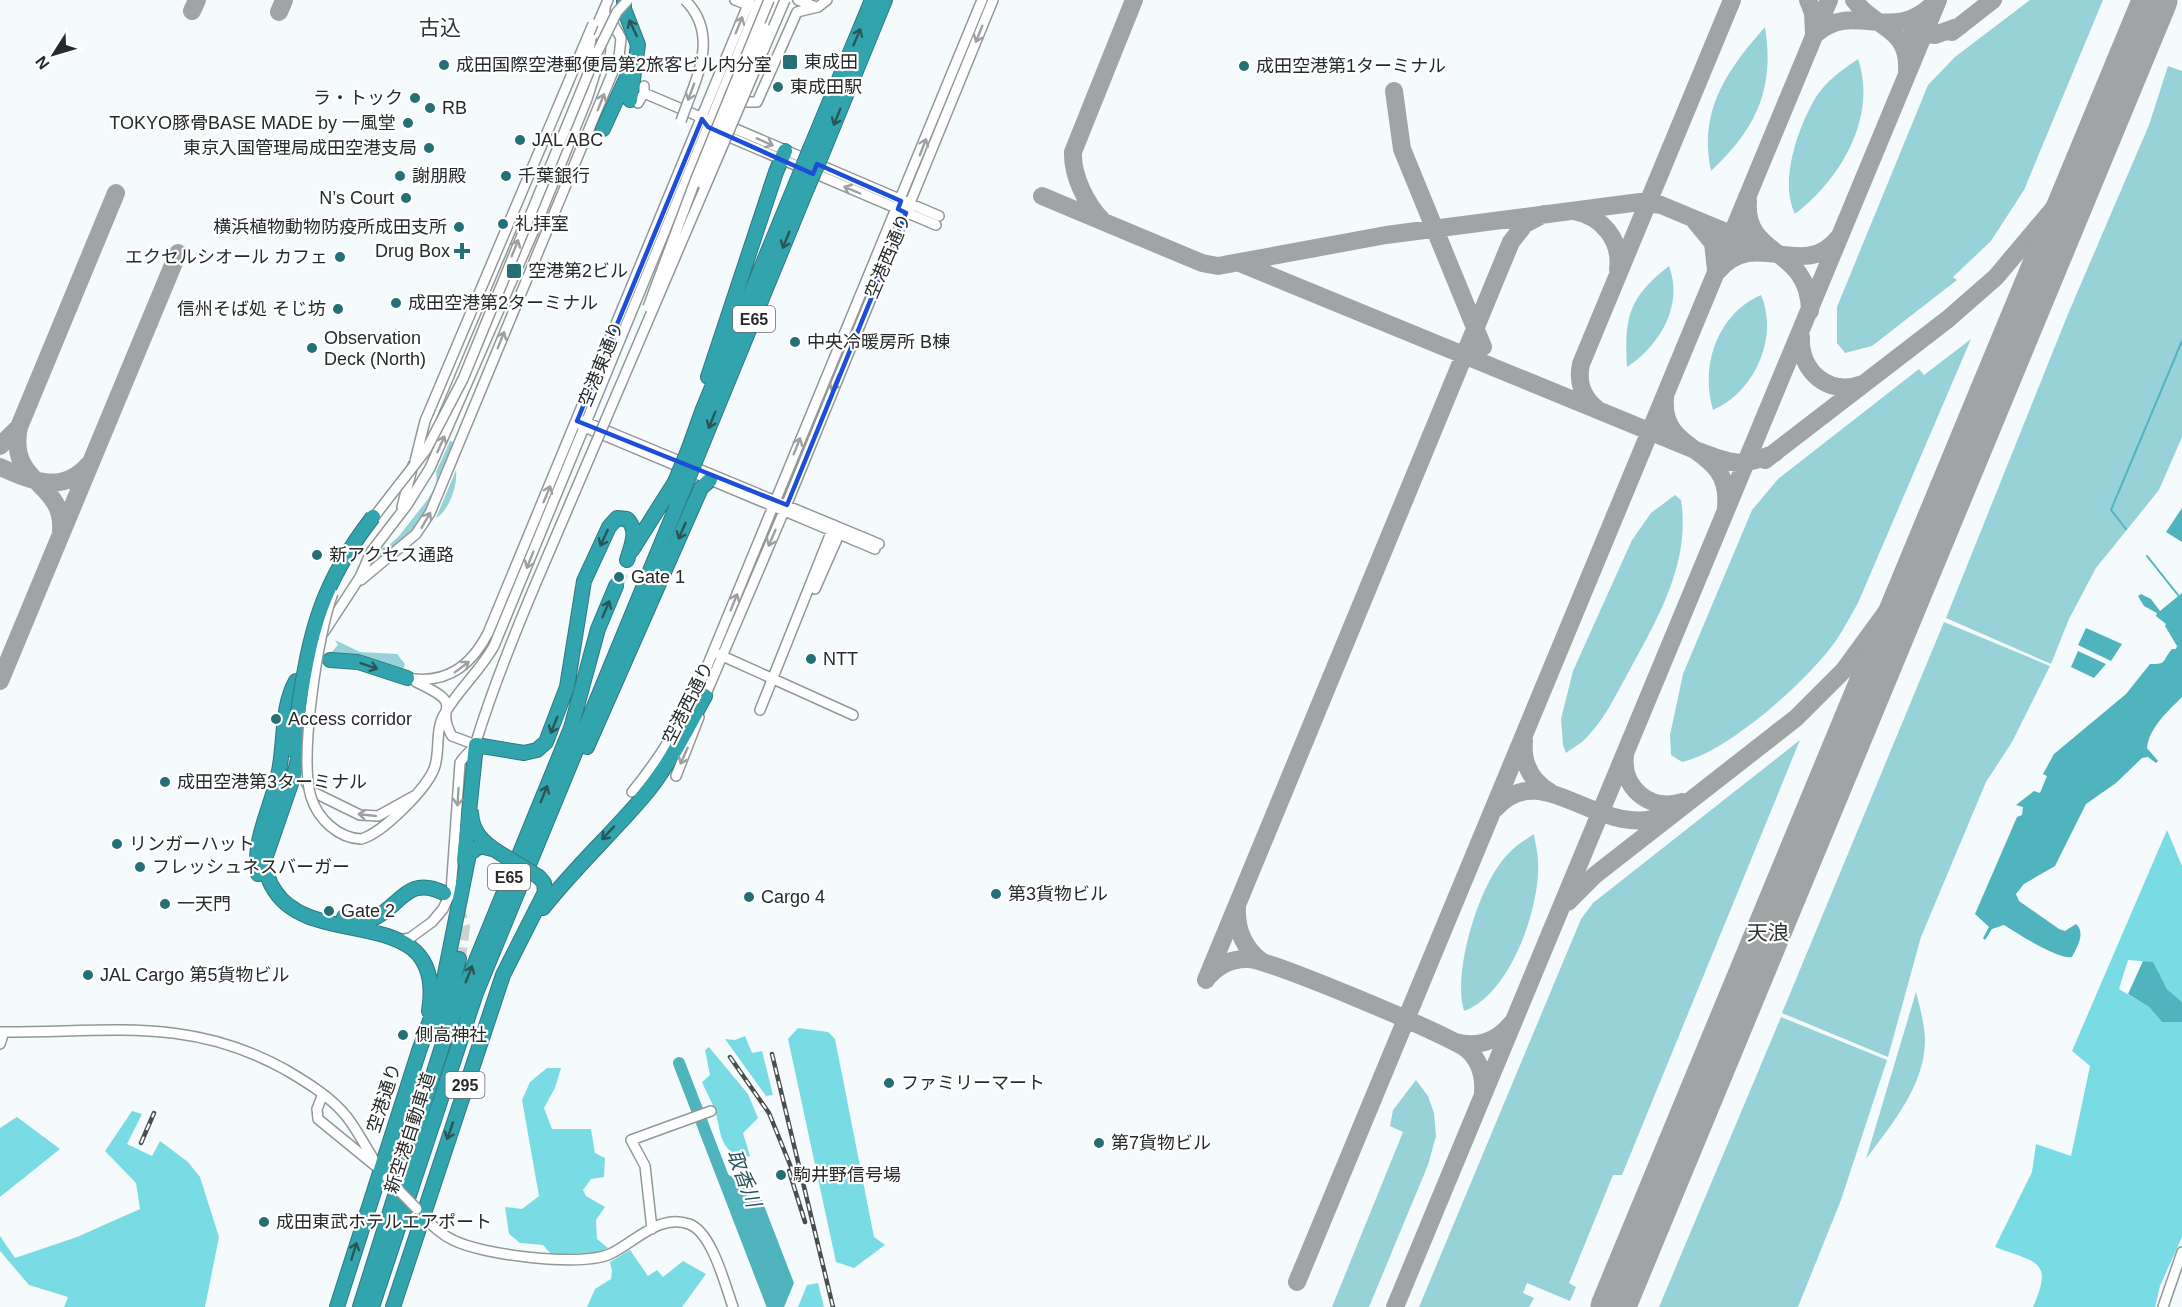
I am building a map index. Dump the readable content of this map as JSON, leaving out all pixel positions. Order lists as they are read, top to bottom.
{
  "streets": {
    "highway": [
      "E65",
      "295",
      "空港通り",
      "新空港自動車道"
    ],
    "street": ["空港西通り", "空港東通り"]
  },
  "crossings": [
    ["空港西通り", "295"],
    ["E65", "295"],
    ["E65", "新空港自動車道"],
    ["295", "空港通り"]
  ],
  "districts": ["古込", "天浪"],
  "water": ["取香川"],
  "places": {
    "transit": ["東成田", "空港第2ビル"],
    "other": [
      "成田国際空港郵便局第2旅客ビル内分室",
      "成田空港第1ターミナル",
      "東成田駅",
      "ラ・トック",
      "RB",
      "TOKYO豚骨BASE MADE by 一風堂",
      "JAL ABC",
      "東京入国管理局成田空港支局",
      "謝朋殿",
      "千葉銀行",
      "N’s Court",
      "礼拝室",
      "横浜植物動物防疫所成田支所",
      "エクセルシオール カフェ",
      "成田空港第2ターミナル",
      "信州そば処 そじ坊",
      "中央冷暖房所 B棟",
      "Observation Deck (North)",
      "新アクセス通路",
      "Gate 1",
      "NTT",
      "Access corridor",
      "成田空港第3ターミナル",
      "リンガーハット",
      "フレッシュネスバーガー",
      "第3貨物ビル",
      "Cargo 4",
      "一天門",
      "Gate 2",
      "JAL Cargo 第5貨物ビル",
      "側高神社",
      "ファミリーマート",
      "第7貨物ビル",
      "駒井野信号場",
      "成田東武ホテルエアポート"
    ],
    "health": ["Drug Box"]
  },
  "north": "bottom left"
}
